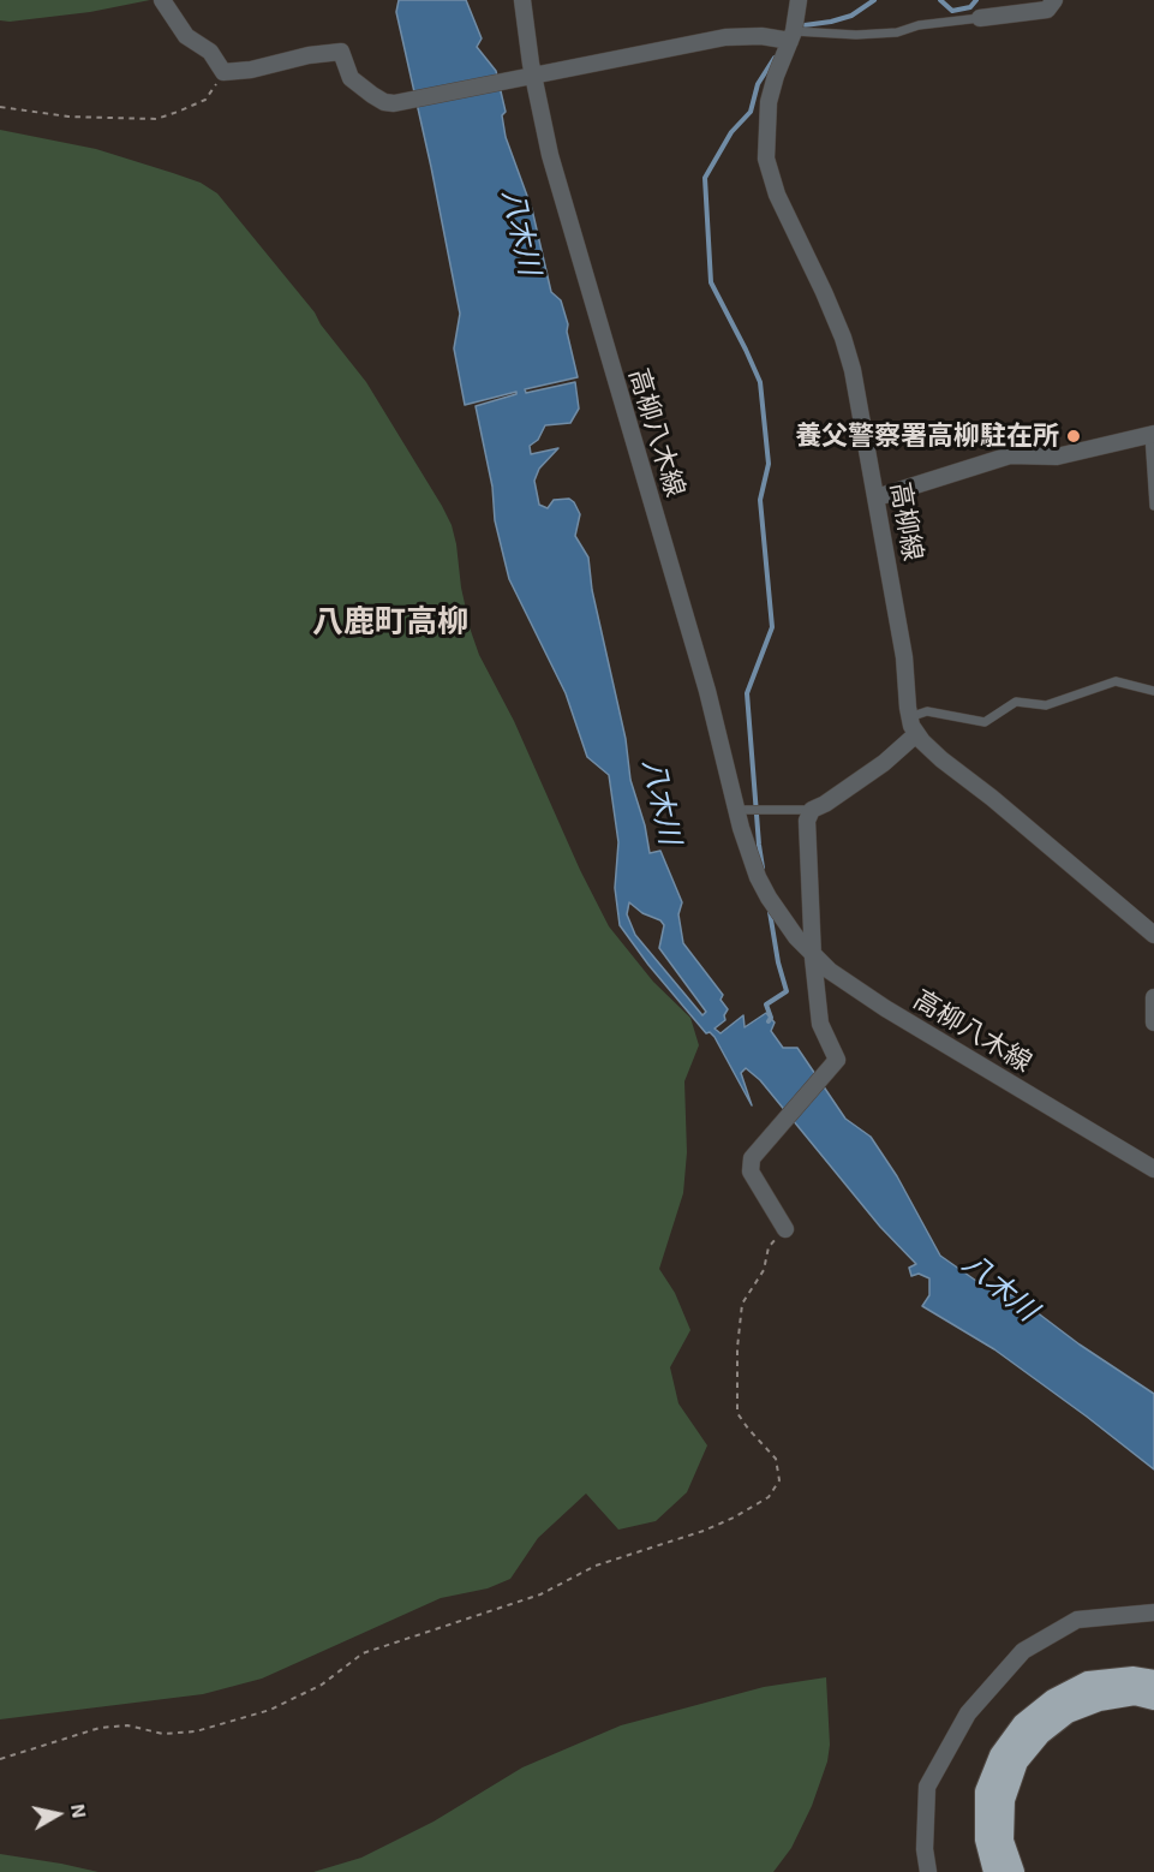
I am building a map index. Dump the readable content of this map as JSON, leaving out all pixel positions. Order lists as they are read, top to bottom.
{
  "streets": {
    "street": ["高柳八木線", "高柳線"]
  },
  "districts": ["八鹿町高柳"],
  "water": ["八木川"],
  "places": ["養父警察署高柳駐在所"],
  "north": "right"
}
